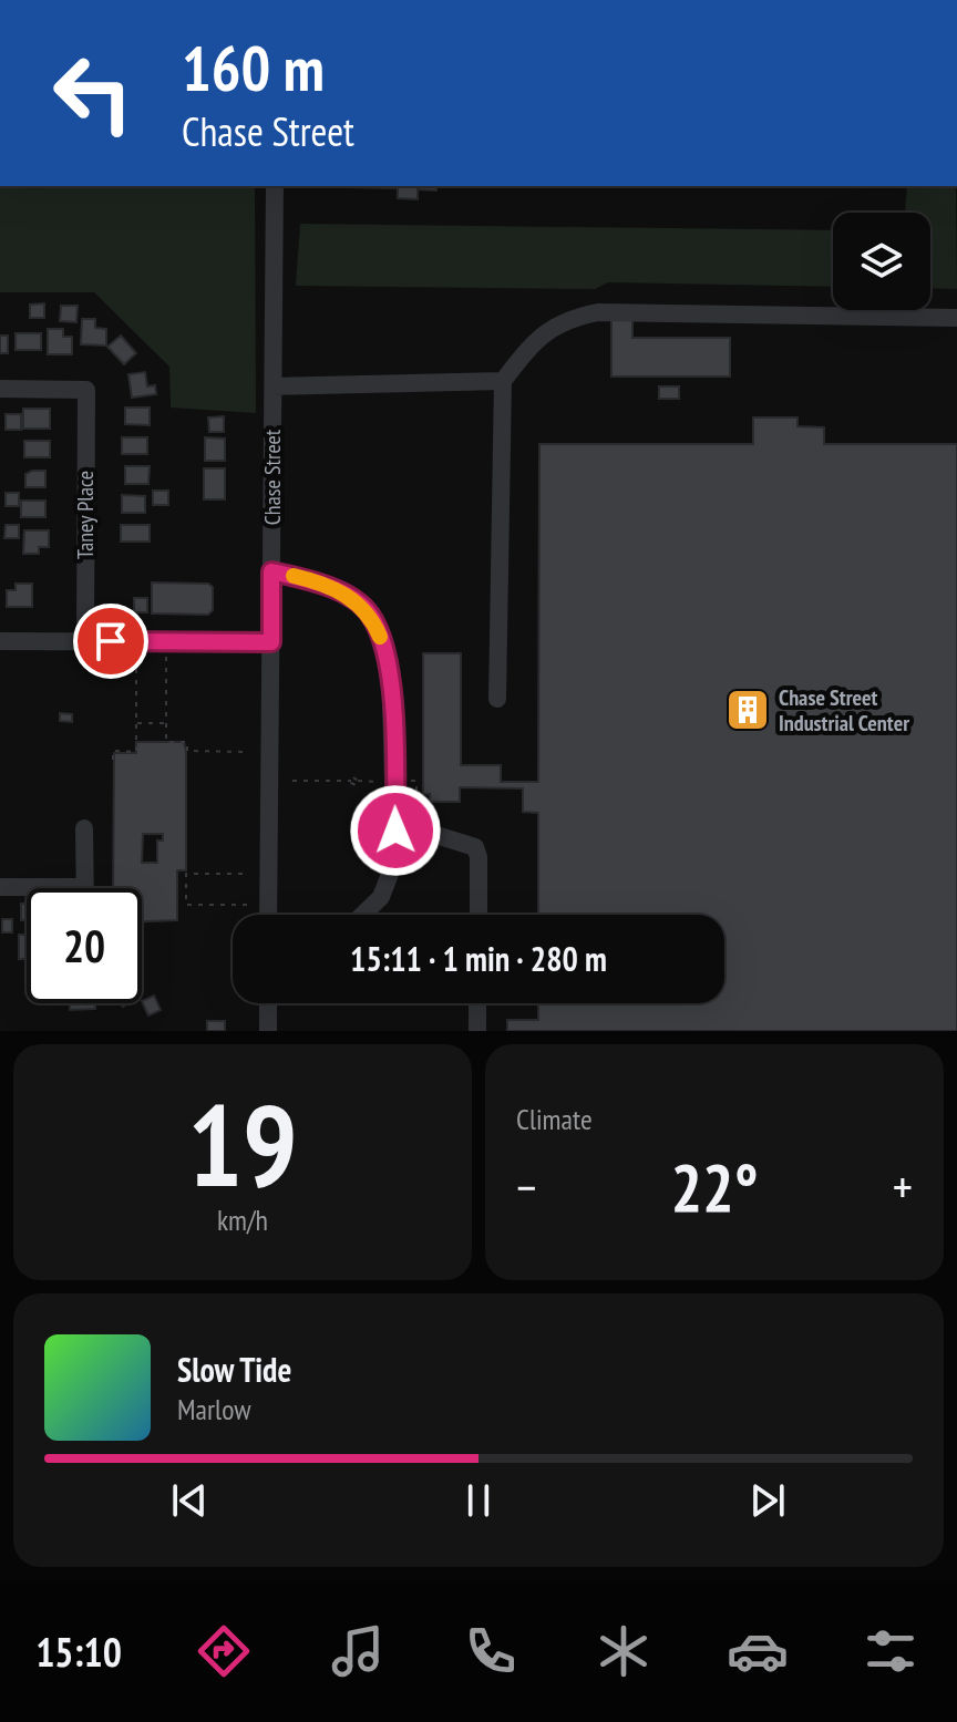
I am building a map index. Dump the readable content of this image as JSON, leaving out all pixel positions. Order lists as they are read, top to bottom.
{
  "streets": {
    "street": ["Chase Street", "Taney Place"]
  },
  "places": {
    "building": ["Chase Street Industrial Center"]
  },
  "page": {
    "turn": ["160 m", "Chase Street"],
    "limit": "20",
    "trip": "15:11 · 1 min · 280 m",
    "tile": [
      ["19", "km/h"],
      "Climate"
    ],
    "heat": ["−", "22°", "+"],
    "song": ["Slow Tide", "Marlow"],
    "tabs": "15:10"
  }
}
